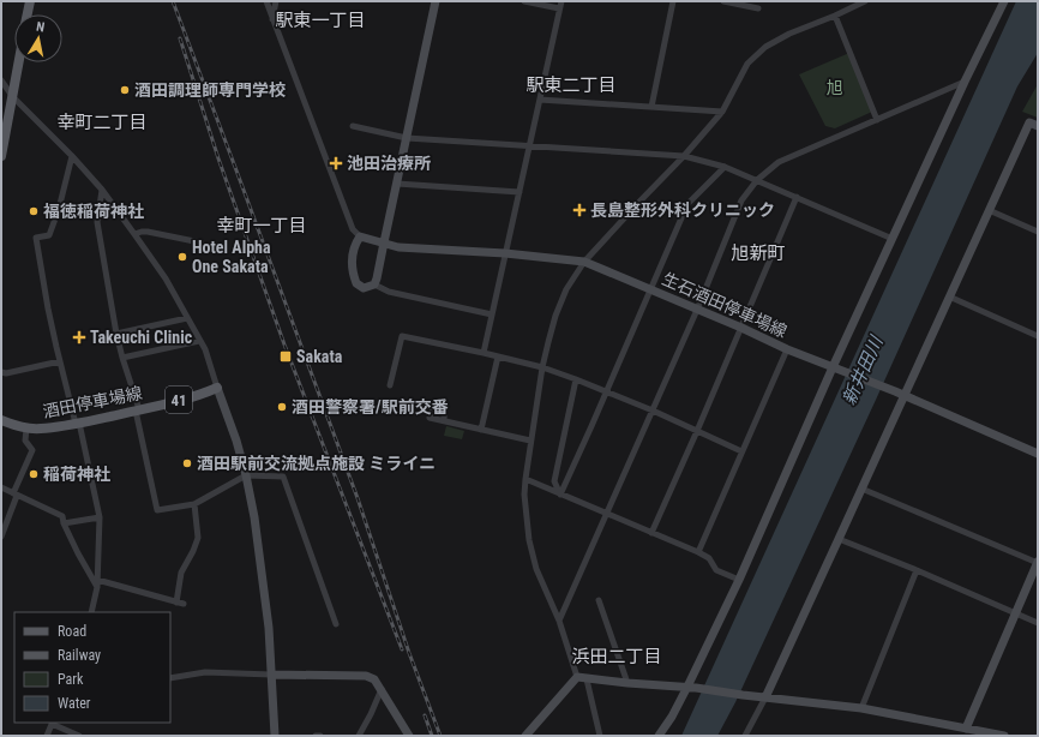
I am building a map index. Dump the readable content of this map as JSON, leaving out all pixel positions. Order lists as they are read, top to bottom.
{
  "streets": {
    "main road": ["41", "酒田停車場線"],
    "street": ["生石酒田停車場線"]
  },
  "districts": [
    "駅東一丁目",
    "駅東二丁目",
    "幸町二丁目",
    "幸町一丁目",
    "旭新町",
    "浜田二丁目"
  ],
  "water": ["新井田川"],
  "parks": ["旭"],
  "places": {
    "other": [
      "酒田調理師専門学校",
      "福徳稲荷神社",
      "Hotel Alpha One Sakata",
      "酒田警察署/駅前交番",
      "酒田駅前交流拠点施設 ミライニ",
      "稲荷神社"
    ],
    "health": ["池田治療所", "長島整形外科クリニック", "Takeuchi Clinic"],
    "transit": ["Sakata"]
  },
  "legend": [
    "Road",
    "Railway",
    "Park",
    "Water"
  ],
  "north": "top"
}
